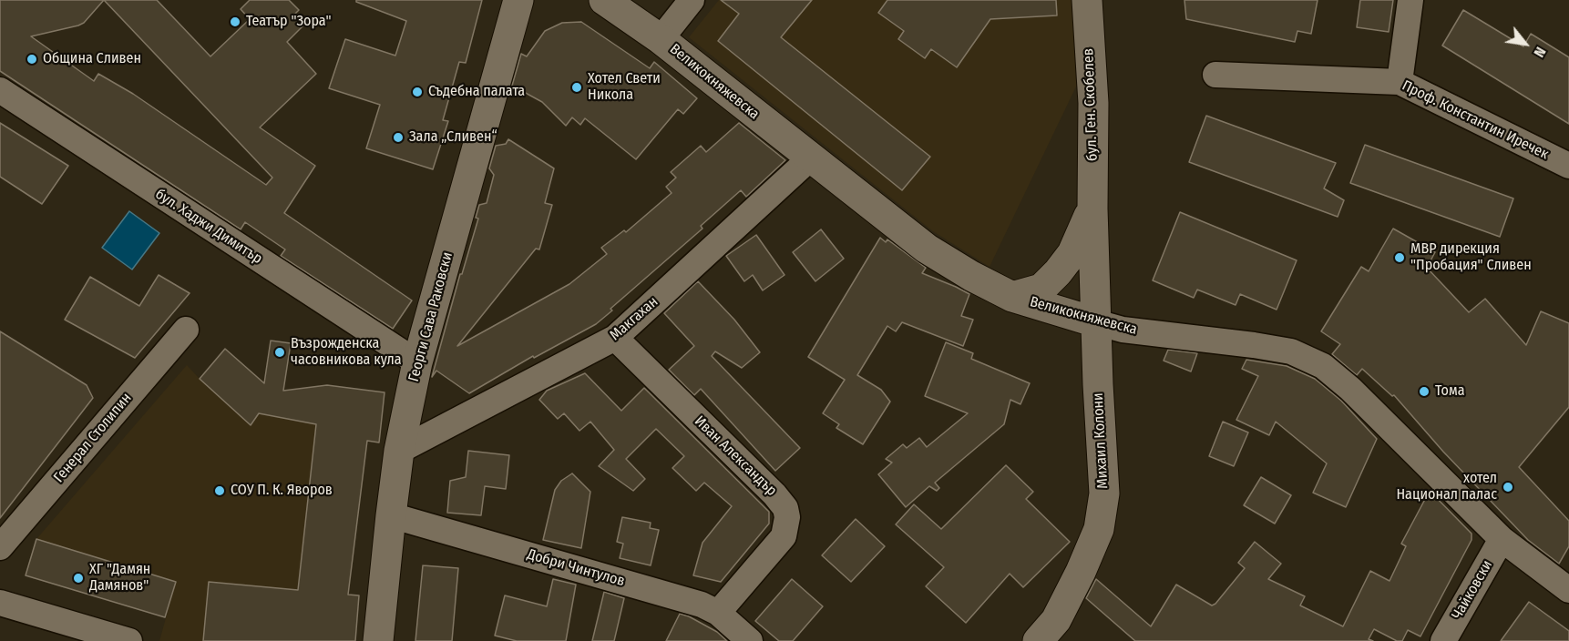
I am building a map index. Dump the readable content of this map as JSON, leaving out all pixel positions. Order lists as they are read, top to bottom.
{
  "streets": {
    "street": [
      "Великокняжевска",
      "бул. Ген. Скобелев",
      "Проф. Константин Иречек",
      "бул. Хаджи Димитър",
      "Георги Сава Раковски",
      "Макгахан",
      "Генерал Столипин",
      "Михаил Колони",
      "Иван Александър",
      "Добри Чинтулов",
      "Чайковски"
    ]
  },
  "crossings": [
    ["Великокняжевска", "бул. Ген. Скобелев"],
    ["Великокняжевска", "Макгахан"],
    ["Великокняжевска", "Михаил Колони"],
    ["Великокняжевска", "Чайковски"],
    ["бул. Ген. Скобелев", "Михаил Колони"],
    ["бул. Хаджи Димитър", "Георги Сава Раковски"],
    ["Георги Сава Раковски", "Макгахан"],
    ["Георги Сава Раковски", "Добри Чинтулов"],
    ["Макгахан", "Иван Александър"],
    ["Иван Александър", "Добри Чинтулов"]
  ],
  "places": [
    "Театър \"Зора\"",
    "Община Сливен",
    "Хотел Свети Никола",
    "Съдебна палата",
    "Зала „Сливен“",
    "МВР дирекция \"Пробация\" Сливен",
    "Възрожденска часовникова кула",
    "Тома",
    "хотел Национал палас",
    "СОУ П. К. Яворов",
    "ХГ \"Дамян Дамянов\""
  ],
  "north": "bottom right"
}
